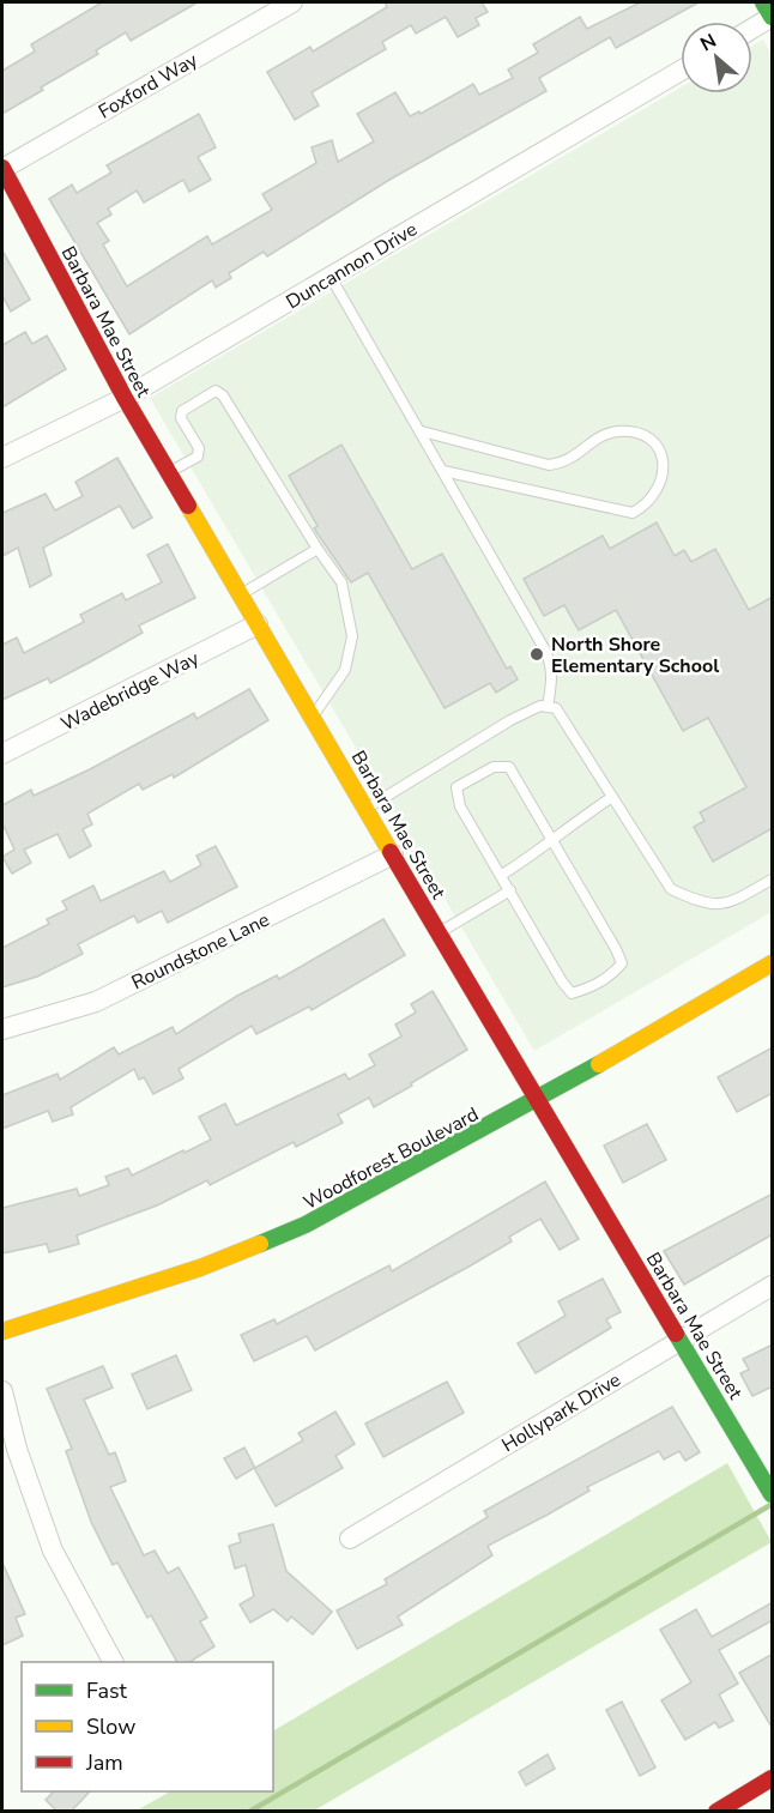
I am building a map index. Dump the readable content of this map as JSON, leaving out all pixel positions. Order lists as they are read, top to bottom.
{
  "streets": {
    "street": [
      "Foxford Way",
      "Duncannon Drive",
      "Barbara Mae Street",
      "Wadebridge Way",
      "Roundstone Lane",
      "Woodforest Boulevard",
      "Hollypark Drive"
    ]
  },
  "crossings": [
    ["Foxford Way", "Barbara Mae Street"],
    ["Duncannon Drive", "Barbara Mae Street"],
    ["Barbara Mae Street", "Wadebridge Way"],
    ["Barbara Mae Street", "Roundstone Lane"],
    ["Barbara Mae Street", "Woodforest Boulevard"],
    ["Barbara Mae Street", "Hollypark Drive"]
  ],
  "places": ["North Shore Elementary School"],
  "legend": ["Fast", "Slow", "Jam"],
  "north": "top left"
}
